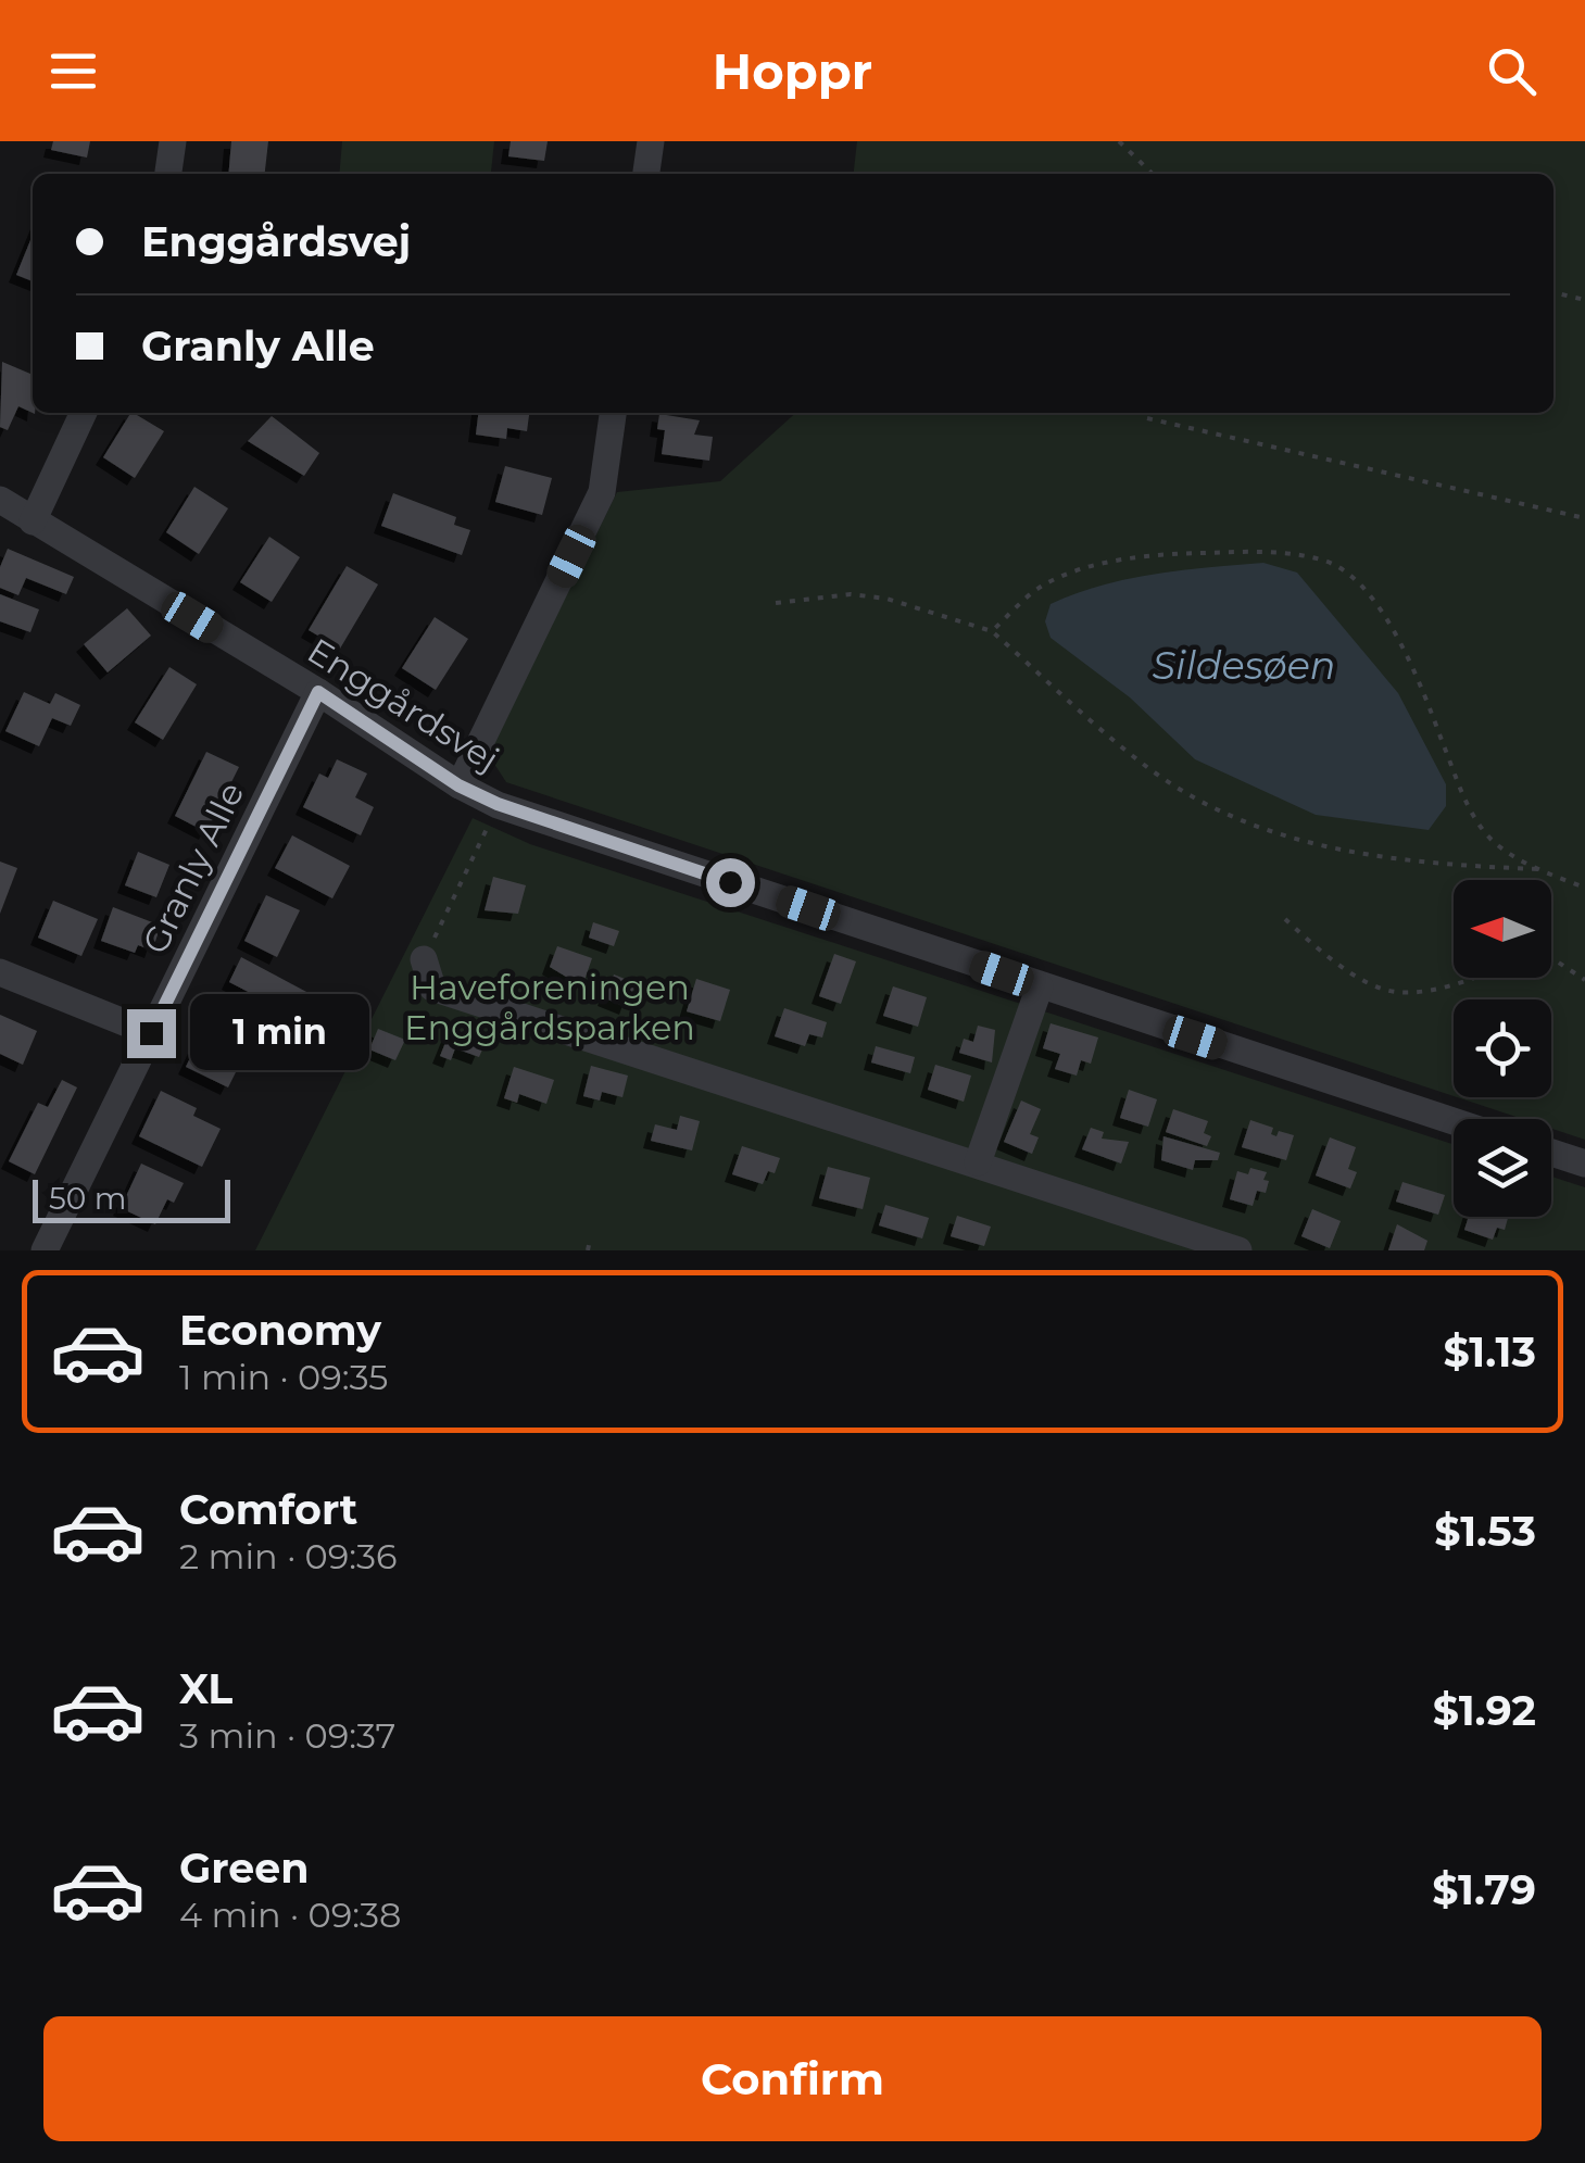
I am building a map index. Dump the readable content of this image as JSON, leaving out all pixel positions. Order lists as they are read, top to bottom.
{
  "streets": {
    "street": ["Enggårdsvej", "Granly Alle"]
  },
  "crossings": [
    ["Enggårdsvej", "Granly Alle"]
  ],
  "water": ["Sildesøen"],
  "parks": ["Haveforeningen Enggårdsparken"],
  "scale_bar": "50 m",
  "north": "left",
  "page": {
    "header": "Hoppr",
    "banner": ["Enggårdsvej", "Granly Alle"],
    "bubble": "1 min",
    "scale": "50 m",
    "list": [
      {
        "name": "Economy",
        "note": "1 min · 09:35",
        "value": "$1.13"
      },
      {
        "name": "Comfort",
        "note": "2 min · 09:36",
        "value": "$1.53"
      },
      {
        "name": "XL",
        "note": "3 min · 09:37",
        "value": "$1.92"
      },
      {
        "name": "Green",
        "note": "4 min · 09:38",
        "value": "$1.79"
      }
    ],
    "buttons": "Confirm"
  }
}
